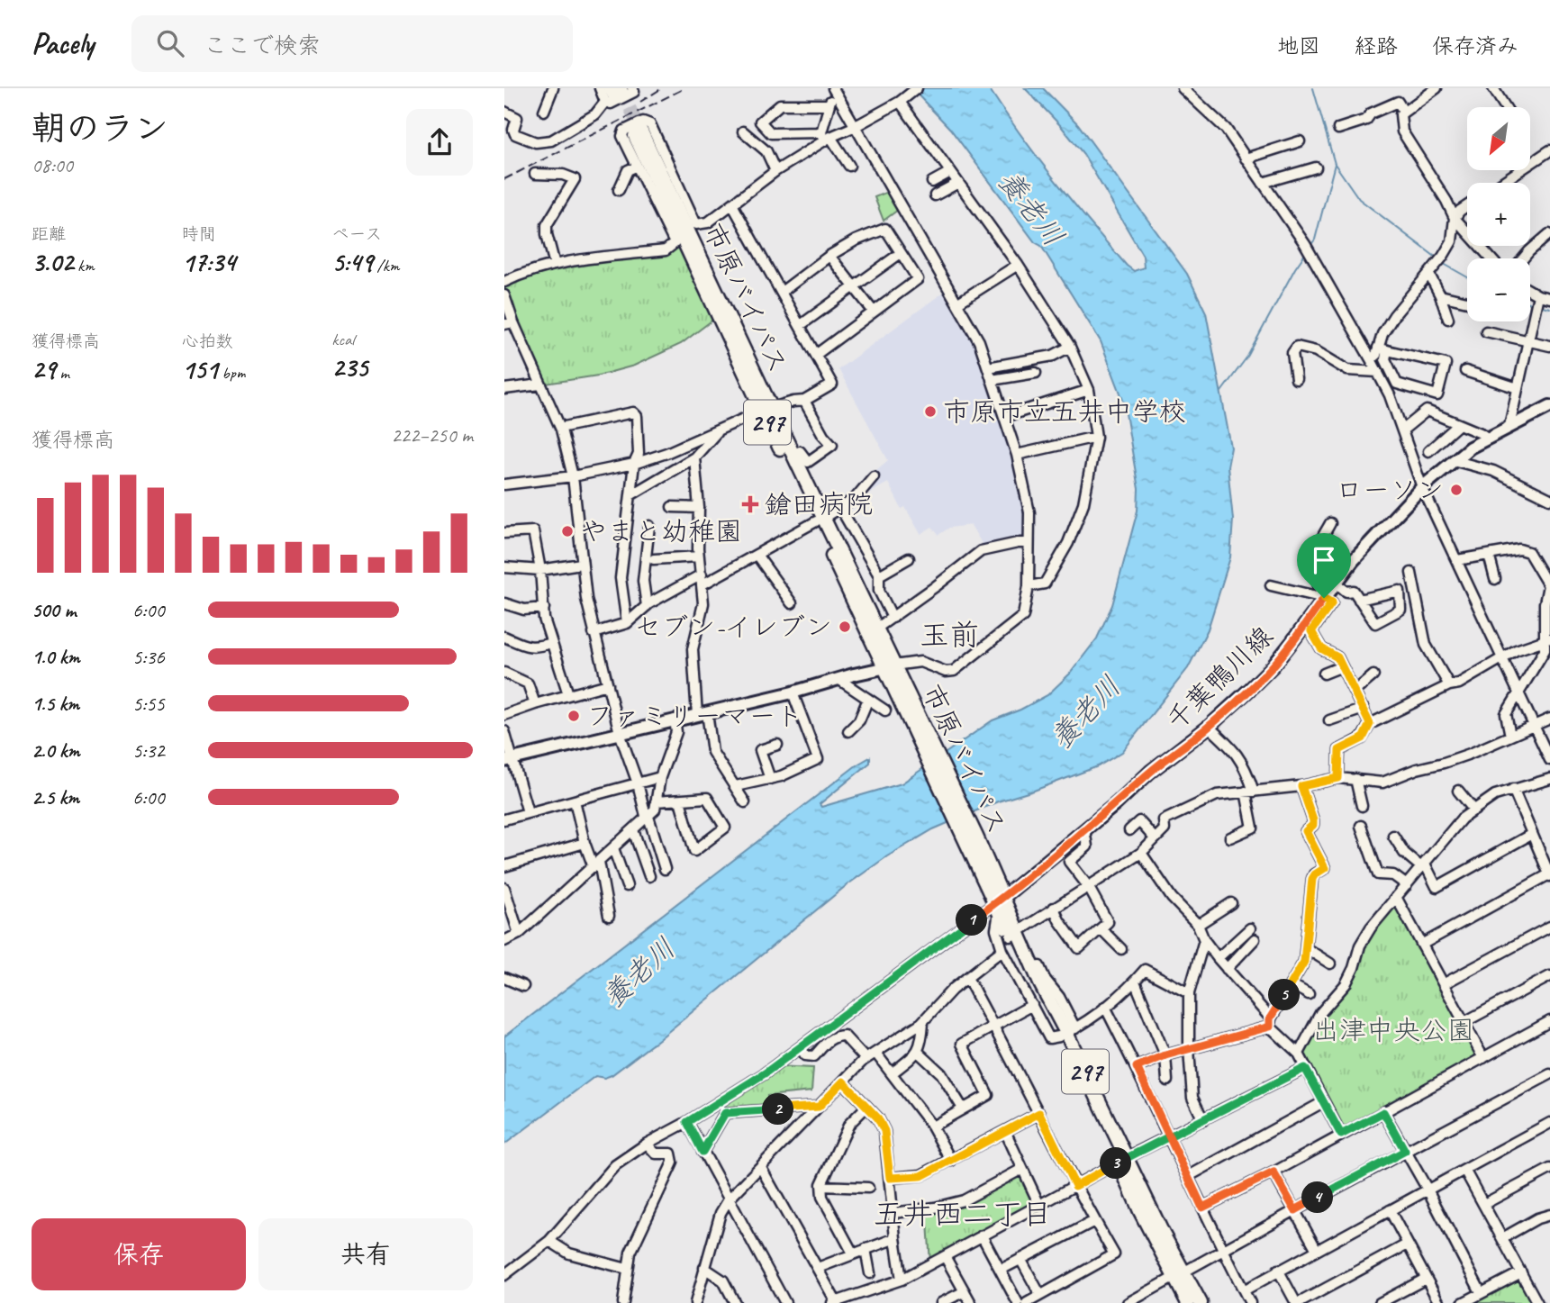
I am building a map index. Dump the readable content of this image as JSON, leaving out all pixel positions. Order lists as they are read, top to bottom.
{
  "streets": {
    "highway": ["市原バイパス", "297"],
    "main road": ["千葉鴨川線"]
  },
  "crossings": [
    ["市原バイパス", "千葉鴨川線"]
  ],
  "districts": ["玉前", "五井西二丁目"],
  "water": ["養老川"],
  "parks": ["出津中央公園"],
  "places": {
    "other": [
      "市原市立五井中学校",
      "ローソン",
      "やまと幼稚園",
      "セブン-イレブン",
      "ファミリーマート"
    ],
    "health": ["鎗田病院"]
  },
  "north": "bottom left",
  "page": {
    "header": "Pacely",
    "search": "ここで検索",
    "nav": ["地図", "経路", "保存済み"],
    "heading": ["朝のラン", "08:00"],
    "map_buttons": ["+", "−"],
    "stats": [
      ["距離", "3.02 km"],
      ["時間", "17:34"],
      ["ペース", "5:49 /km"],
      ["獲得標高", "29 m"],
      ["心拍数", "151 bpm"],
      ["kcal", "235"]
    ],
    "chart": ["獲得標高", "222–250 m"],
    "list": [
      {
        "name": "500 m",
        "note": "6:00"
      },
      {
        "name": "1.0 km",
        "note": "5:36"
      },
      {
        "name": "1.5 km",
        "note": "5:55"
      },
      {
        "name": "2.0 km",
        "note": "5:32"
      },
      {
        "name": "2.5 km",
        "note": "6:00"
      }
    ],
    "pins": [
      "1",
      "5",
      "2",
      "3",
      "4"
    ],
    "buttons": ["保存", "共有"]
  }
}
